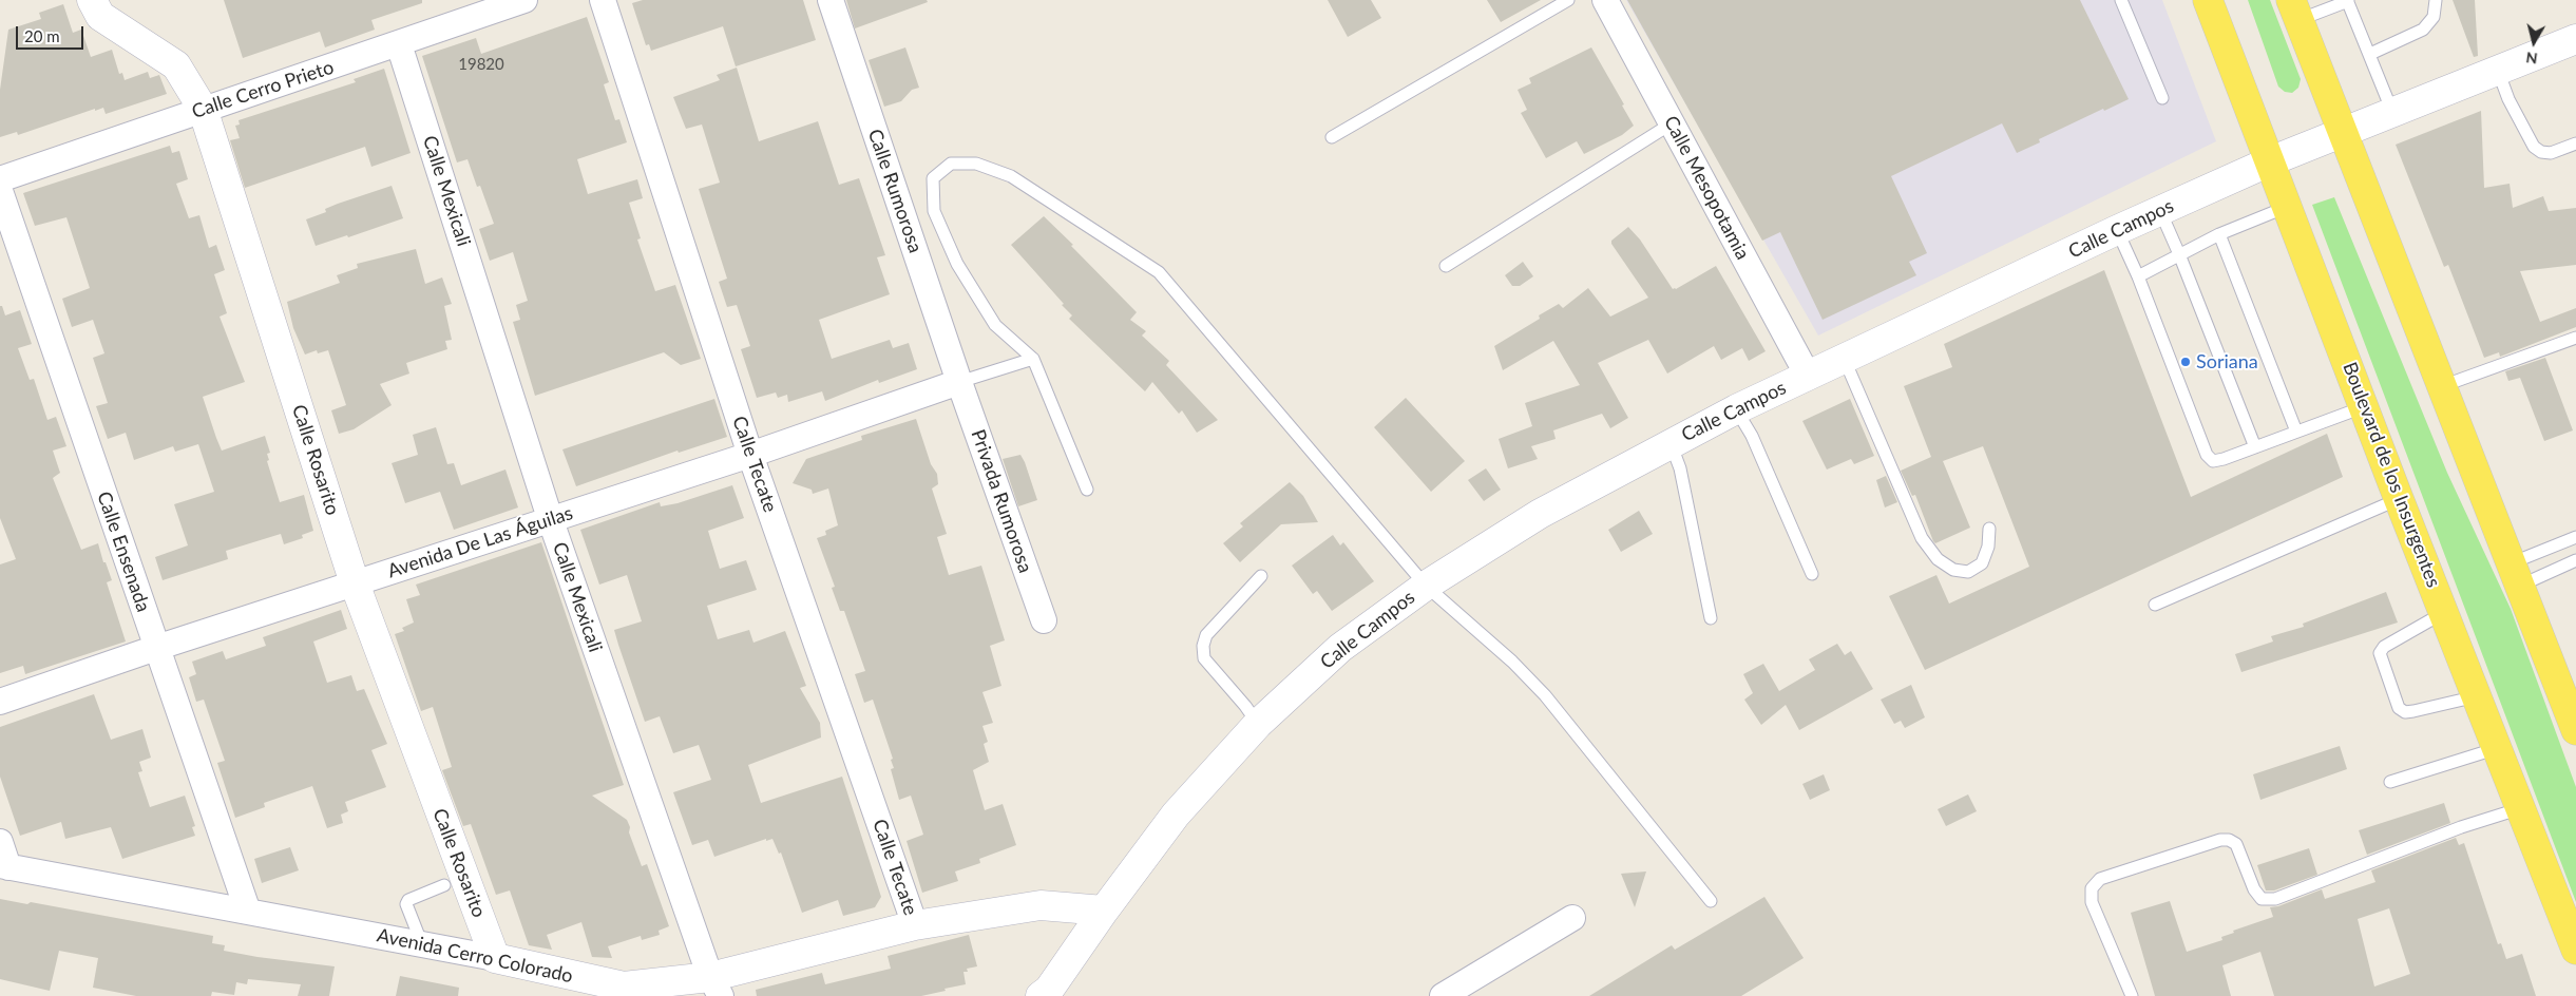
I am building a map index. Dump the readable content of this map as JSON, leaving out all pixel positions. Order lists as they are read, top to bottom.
{
  "streets": {
    "main road": ["Boulevard de los Insurgentes"],
    "street": [
      "Calle Cerro Prieto",
      "Calle Mesopotamia",
      "Calle Mexicali",
      "Calle Rumorosa",
      "Calle Campos",
      "Calle Rosarito",
      "Calle Tecate",
      "Privada Rumorosa",
      "Avenida De Las Águilas",
      "Calle Ensenada",
      "Avenida Cerro Colorado"
    ]
  },
  "crossings": [
    ["Calle Cerro Prieto", "Calle Mexicali"],
    ["Calle Cerro Prieto", "Calle Rosarito"],
    ["Calle Mesopotamia", "Calle Campos"],
    ["Calle Mexicali", "Avenida De Las Águilas"],
    ["Calle Mexicali", "Avenida Cerro Colorado"],
    ["Calle Rumorosa", "Privada Rumorosa"],
    ["Calle Rumorosa", "Avenida De Las Águilas"],
    ["Calle Campos", "Boulevard de los Insurgentes"],
    ["Calle Campos", "Avenida Cerro Colorado"],
    ["Calle Rosarito", "Avenida De Las Águilas"],
    ["Calle Rosarito", "Avenida Cerro Colorado"],
    ["Calle Tecate", "Avenida De Las Águilas"],
    ["Calle Tecate", "Avenida Cerro Colorado"],
    ["Privada Rumorosa", "Avenida De Las Águilas"],
    ["Avenida De Las Águilas", "Calle Ensenada"],
    ["Calle Ensenada", "Avenida Cerro Colorado"]
  ],
  "places": ["Soriana"],
  "house_numbers": ["19820"],
  "scale_bar": "20 m",
  "north": "bottom"
}
